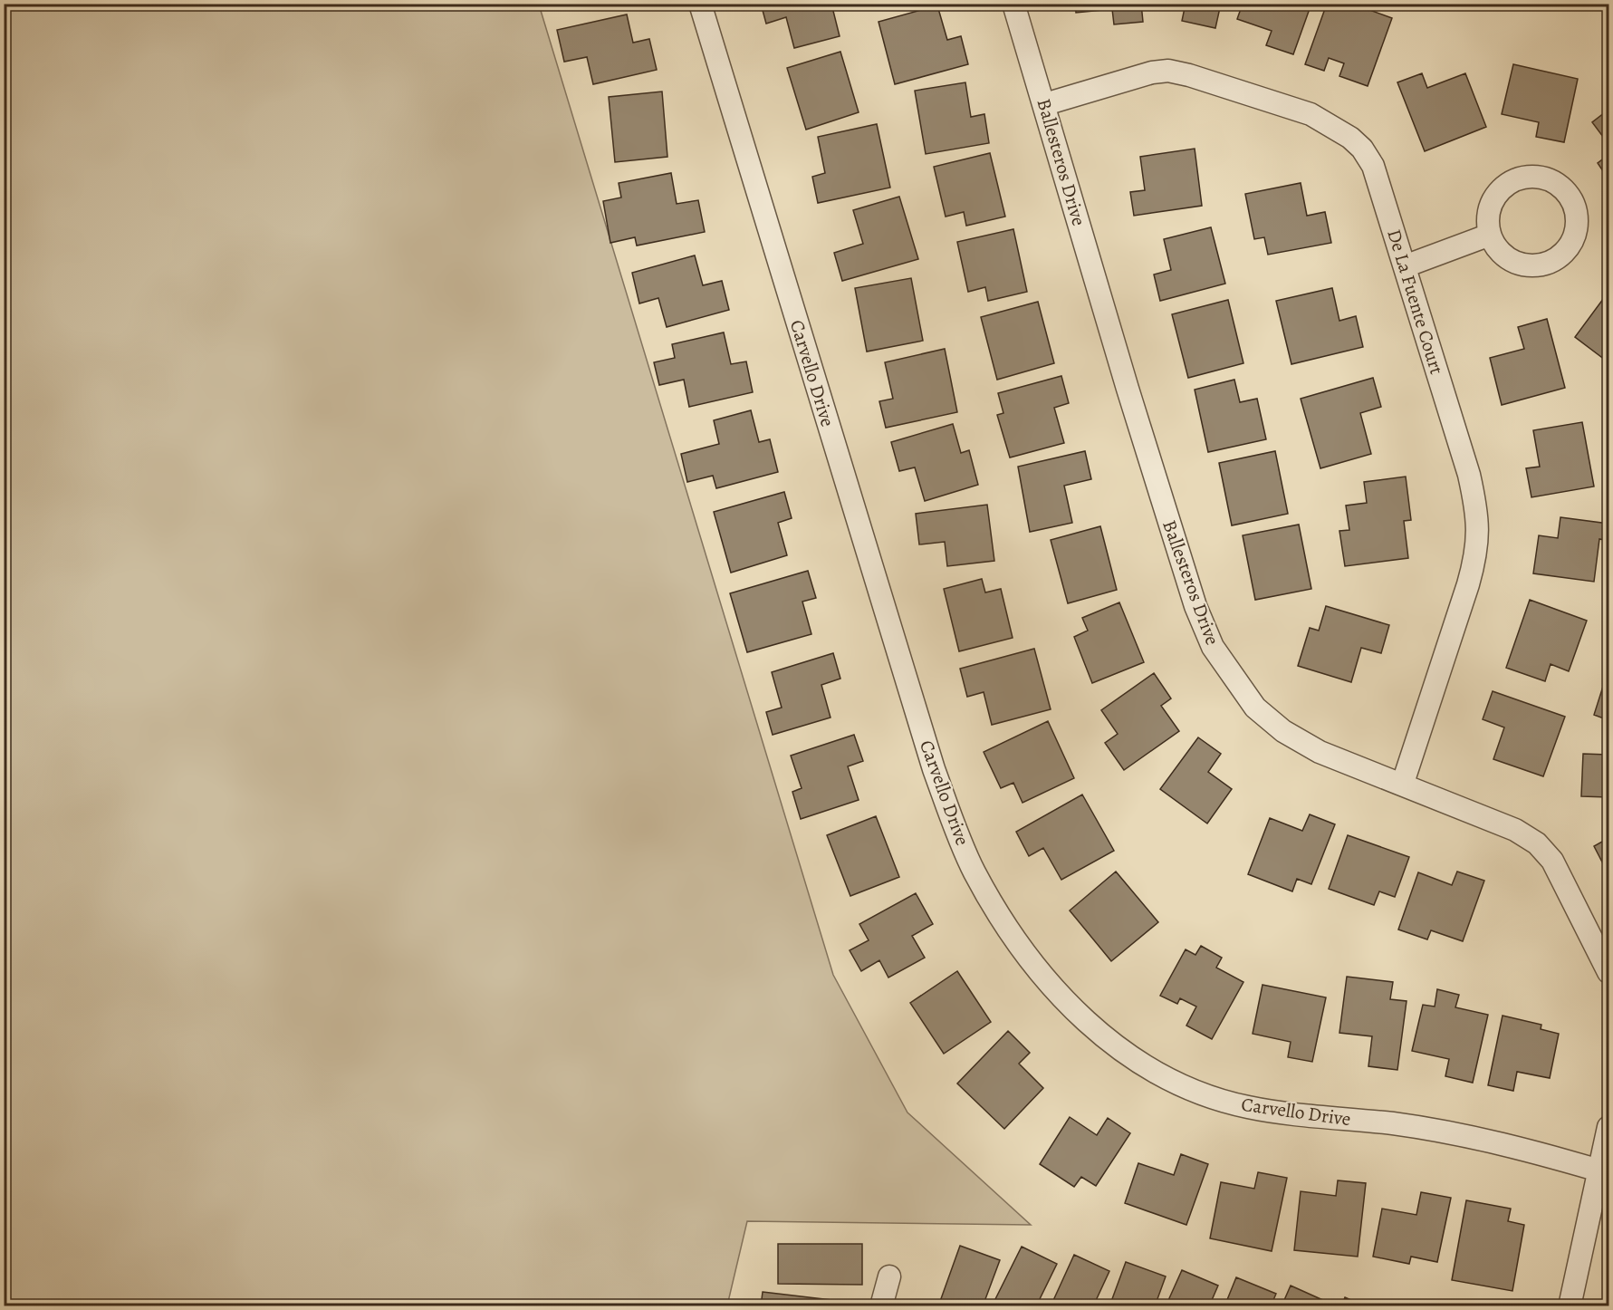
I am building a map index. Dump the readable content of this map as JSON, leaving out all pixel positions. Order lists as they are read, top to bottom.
{
  "streets": {
    "street": ["Ballesteros Drive", "De La Fuente Court", "Carvello Drive"]
  },
  "crossings": [
    ["Ballesteros Drive", "De La Fuente Court"]
  ]
}
